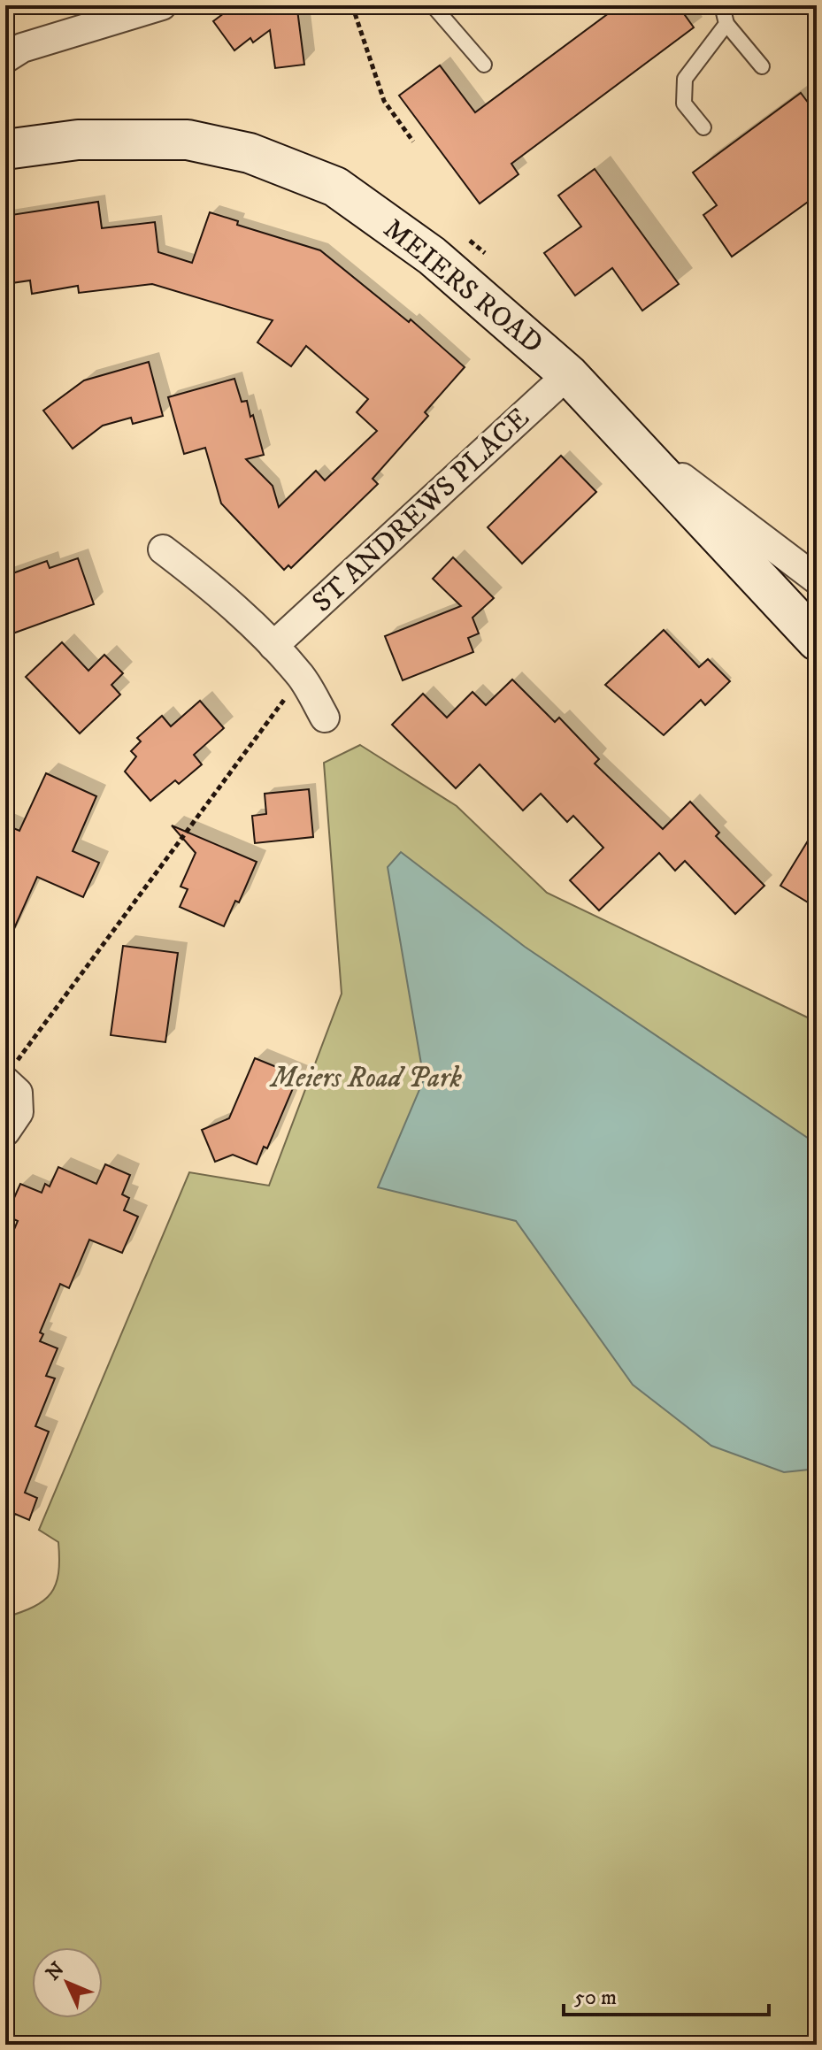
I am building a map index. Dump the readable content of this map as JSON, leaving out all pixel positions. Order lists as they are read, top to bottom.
{
  "streets": {
    "street": ["MEIERS ROAD", "ST ANDREWS PLACE"]
  },
  "crossings": [
    ["MEIERS ROAD", "ST ANDREWS PLACE"]
  ],
  "parks": ["Meiers Road Park"],
  "scale_bar": "50 m",
  "north": "top left"
}
